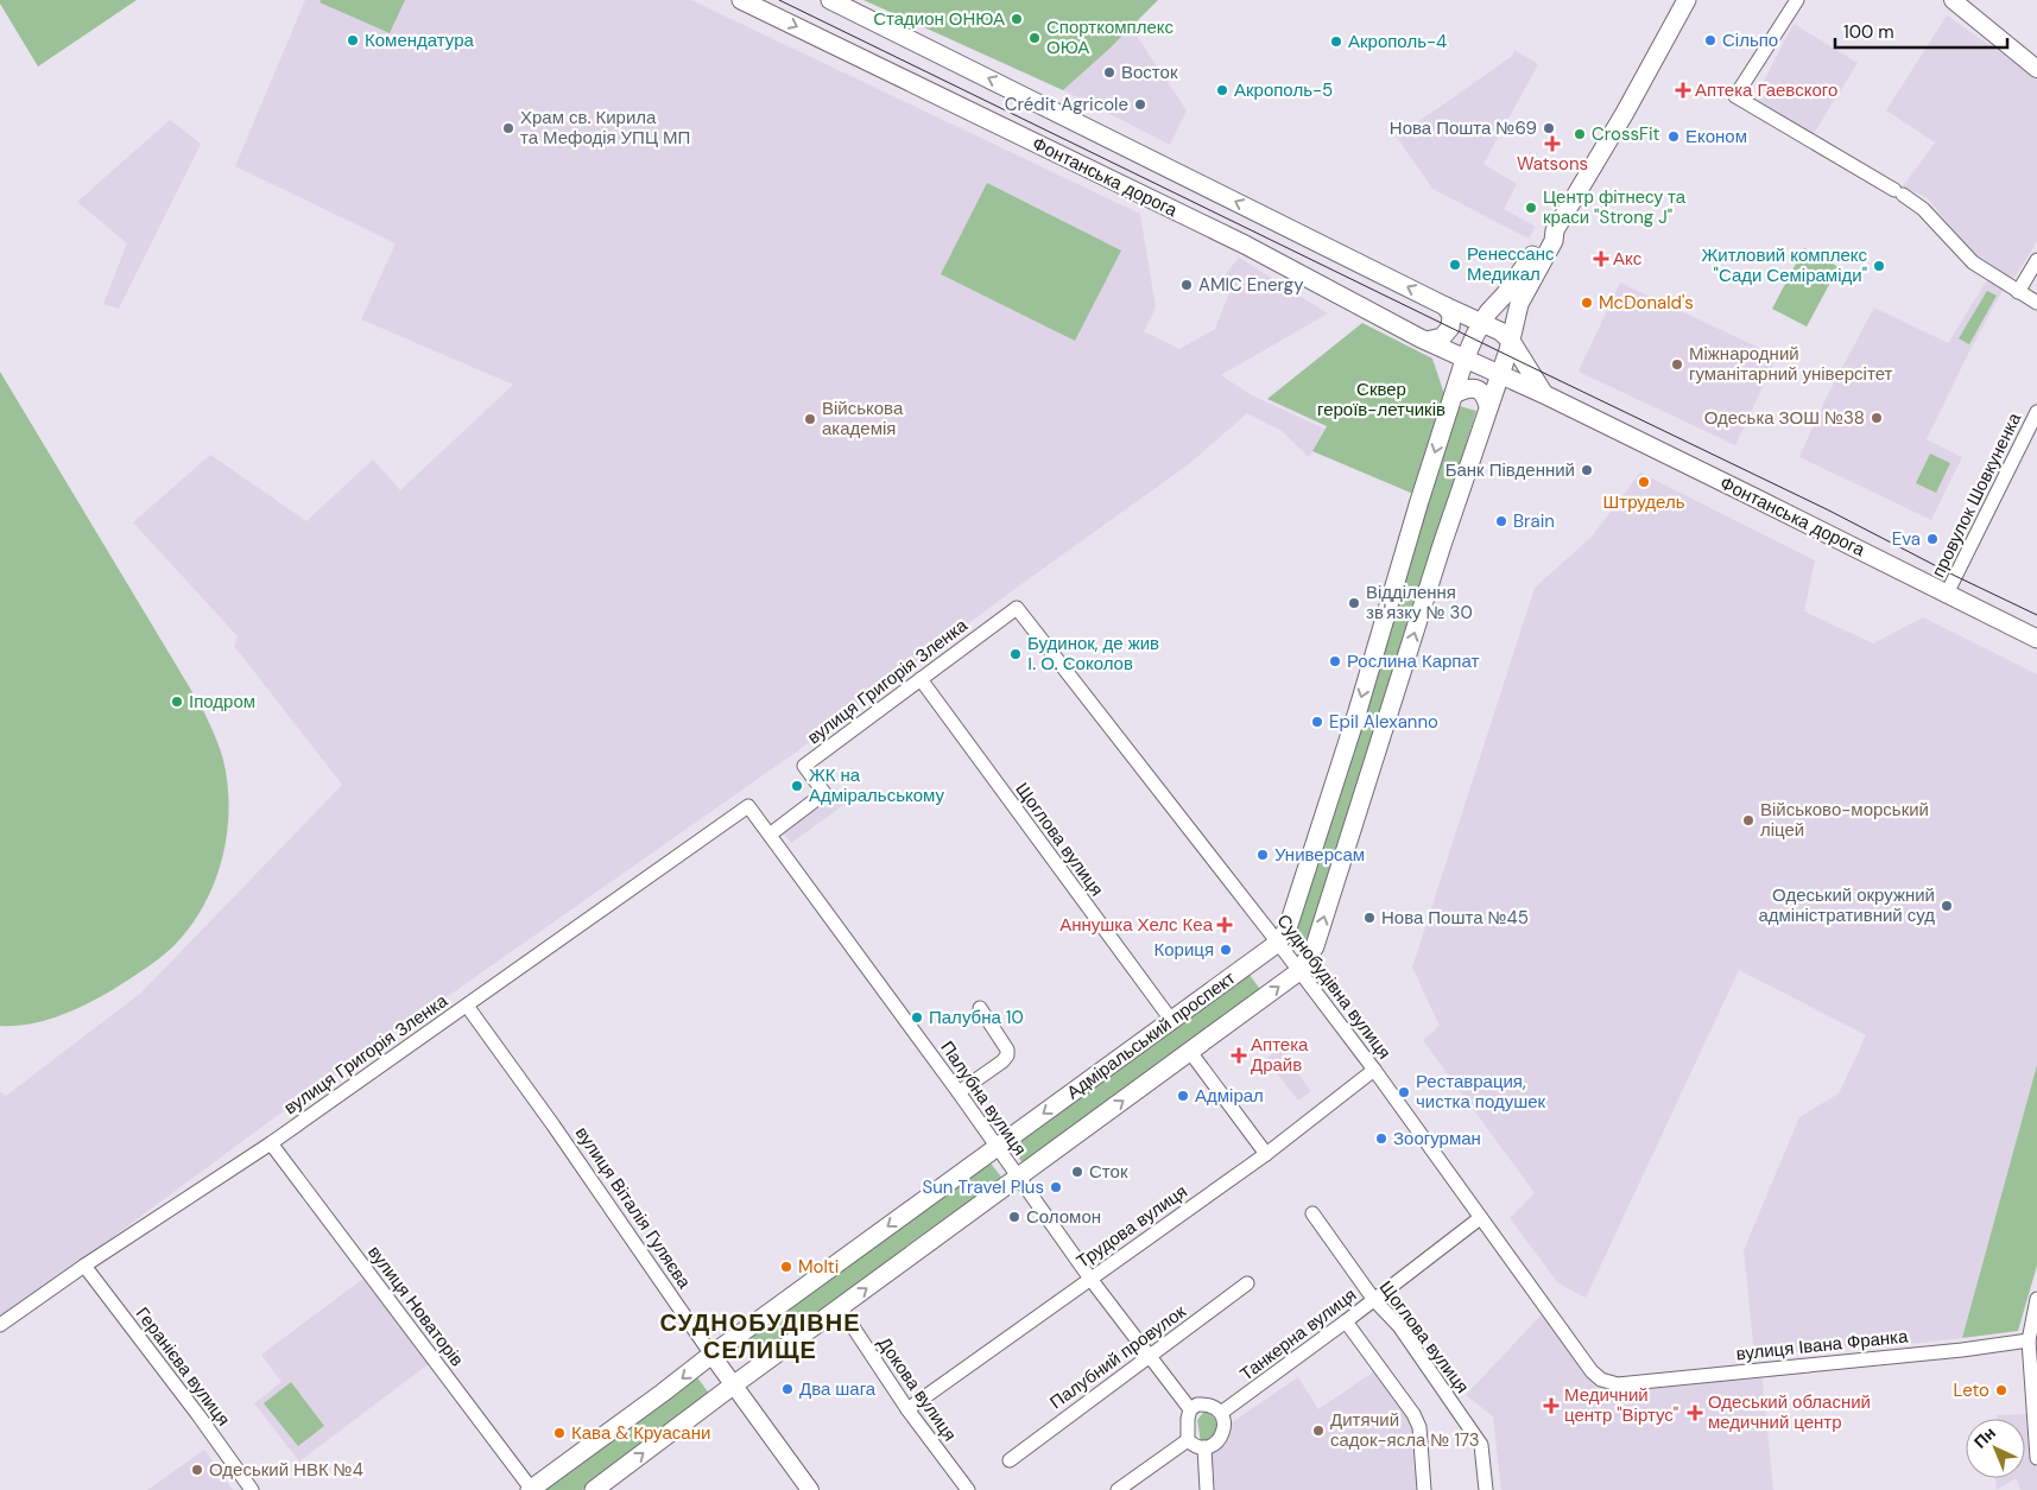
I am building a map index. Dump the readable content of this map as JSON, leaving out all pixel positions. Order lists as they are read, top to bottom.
{
  "streets": {
    "main road": ["Фонтанська дорога", "Адміральський проспект"],
    "street": [
      "провулок Шовкуненка",
      "вулиця Григорія Зленка",
      "Щоглова вулиця",
      "Суднобудівна вулиця",
      "Палубна вулиця",
      "вулиця Віталія Гуляєва",
      "Трудова вулиця",
      "вулиця Новаторів",
      "Танкерна вулиця",
      "вулиця Івана Франка",
      "Палубний провулок",
      "Геранієва вулиця",
      "Докова вулиця"
    ]
  },
  "crossings": [
    ["Фонтанська дорога", "провулок Шовкуненка"],
    ["Фонтанська дорога", "Адміральський проспект"],
    ["вулиця Григорія Зленка", "Щоглова вулиця"],
    ["вулиця Григорія Зленка", "Суднобудівна вулиця"],
    ["вулиця Григорія Зленка", "Палубна вулиця"],
    ["вулиця Григорія Зленка", "вулиця Віталія Гуляєва"],
    ["вулиця Григорія Зленка", "вулиця Новаторів"],
    ["вулиця Григорія Зленка", "Геранієва вулиця"],
    ["Щоглова вулиця", "Адміральський проспект"],
    ["Щоглова вулиця", "Танкерна вулиця"],
    ["Суднобудівна вулиця", "Адміральський проспект"],
    ["Суднобудівна вулиця", "Трудова вулиця"],
    ["Суднобудівна вулиця", "Танкерна вулиця"],
    ["Суднобудівна вулиця", "вулиця Івана Франка"],
    ["Адміральський проспект", "Палубна вулиця"],
    ["Адміральський проспект", "вулиця Віталія Гуляєва"],
    ["Адміральський проспект", "вулиця Новаторів"],
    ["Адміральський проспект", "Докова вулиця"],
    ["Палубна вулиця", "Трудова вулиця"],
    ["Палубна вулиця", "Танкерна вулиця"],
    ["Палубна вулиця", "Палубний провулок"],
    ["Трудова вулиця", "Докова вулиця"]
  ],
  "districts": ["СУДНОБУДІВНЕ СЕЛИЩЕ"],
  "parks": ["Сквер героїв-летчиків"],
  "places": {
    "other": [
      "Стадион ОНЮА",
      "Спорткомплекс ОЮА",
      "Комендатура",
      "Сільпо",
      "Акрополь-4",
      "Восток",
      "Акрополь-5",
      "Crédit Agricole",
      "Храм св. Кирила та Мефодія УПЦ МП",
      "Нова Пошта №69",
      "CrossFit",
      "Економ",
      "Центр фітнесу та краси \"Strong J\"",
      "Ренессанс Медикал",
      "Житловий комплекс \"Сади Семіраміди\"",
      "AMIC Energy",
      "McDonald's",
      "Міжнародний гуманітарний універсітет",
      "Одеська ЗОШ №38",
      "Військова академія",
      "Банк Південний",
      "Штрудель",
      "Brain",
      "Eva",
      "Відділення зв'язку № 30",
      "Будинок, де жив І. О. Соколов",
      "Рослина Карпат",
      "Іподром",
      "Epil Alexanno",
      "ЖК на Адміральському",
      "Військово-морський ліцей",
      "Универсам",
      "Одеський окружний адміністративний суд",
      "Нова Пошта №45",
      "Кориця",
      "Палубна 10",
      "Реставрация, чистка подушек",
      "Адмірал",
      "Зоогурман",
      "Сток",
      "Sun Travel Plus",
      "Соломон",
      "Molti",
      "Два шага",
      "Leto",
      "Дитячий садок-ясла № 173",
      "Кава & Круасани",
      "Одеський НВК №4"
    ],
    "health": [
      "Аптека Гаевского",
      "Watsons",
      "Акс",
      "Аннушка Хелс Кеа",
      "Аптека Драйв",
      "Медичний центр \"Віртус\"",
      "Одеський обласний медичний центр"
    ]
  },
  "scale_bar": "100 m",
  "north": "top left"
}
